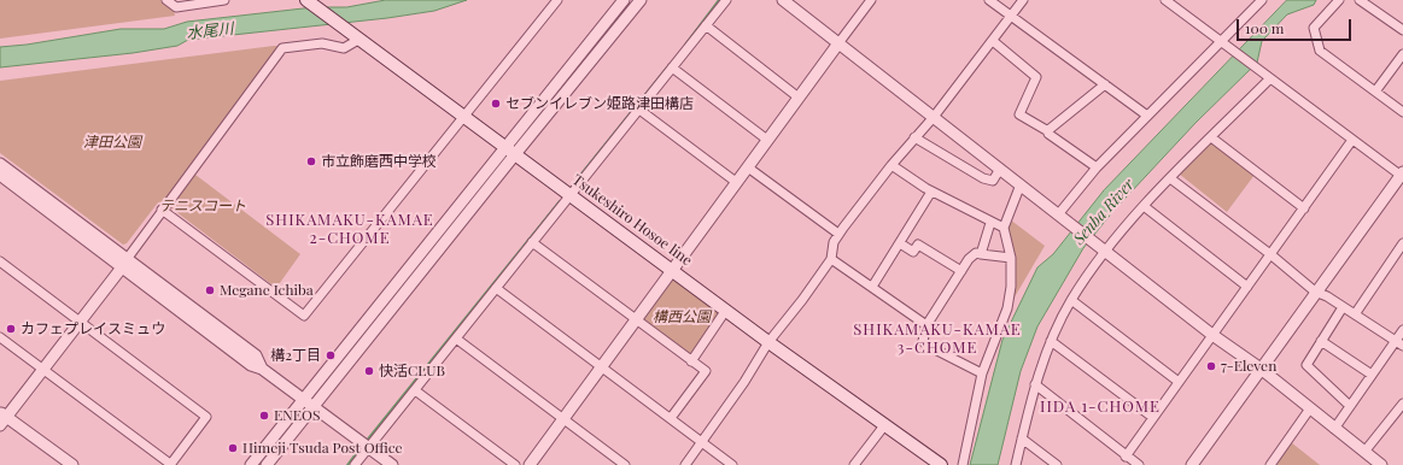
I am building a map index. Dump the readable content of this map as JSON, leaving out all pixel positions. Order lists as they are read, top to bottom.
{
  "streets": {
    "main road": ["Tsukeshiro Hosoe line"]
  },
  "districts": ["SHIKAMAKU-KAMAE 2-CHOME", "SHIKAMAKU-KAMAE 3-CHOME", "IIDA 1-CHOME"],
  "water": ["水尾川", "Senba River"],
  "parks": ["津田公園", "テニスコート", "構西公園"],
  "places": [
    "セブンイレブン姫路津田構店",
    "市立飾磨西中学校",
    "Megane Ichiba",
    "カフェプレイスミュウ",
    "構2丁目",
    "7-Eleven",
    "快活CLUB",
    "ENEOS",
    "Himeji Tsuda Post Office"
  ],
  "scale_bar": "100 m"
}
